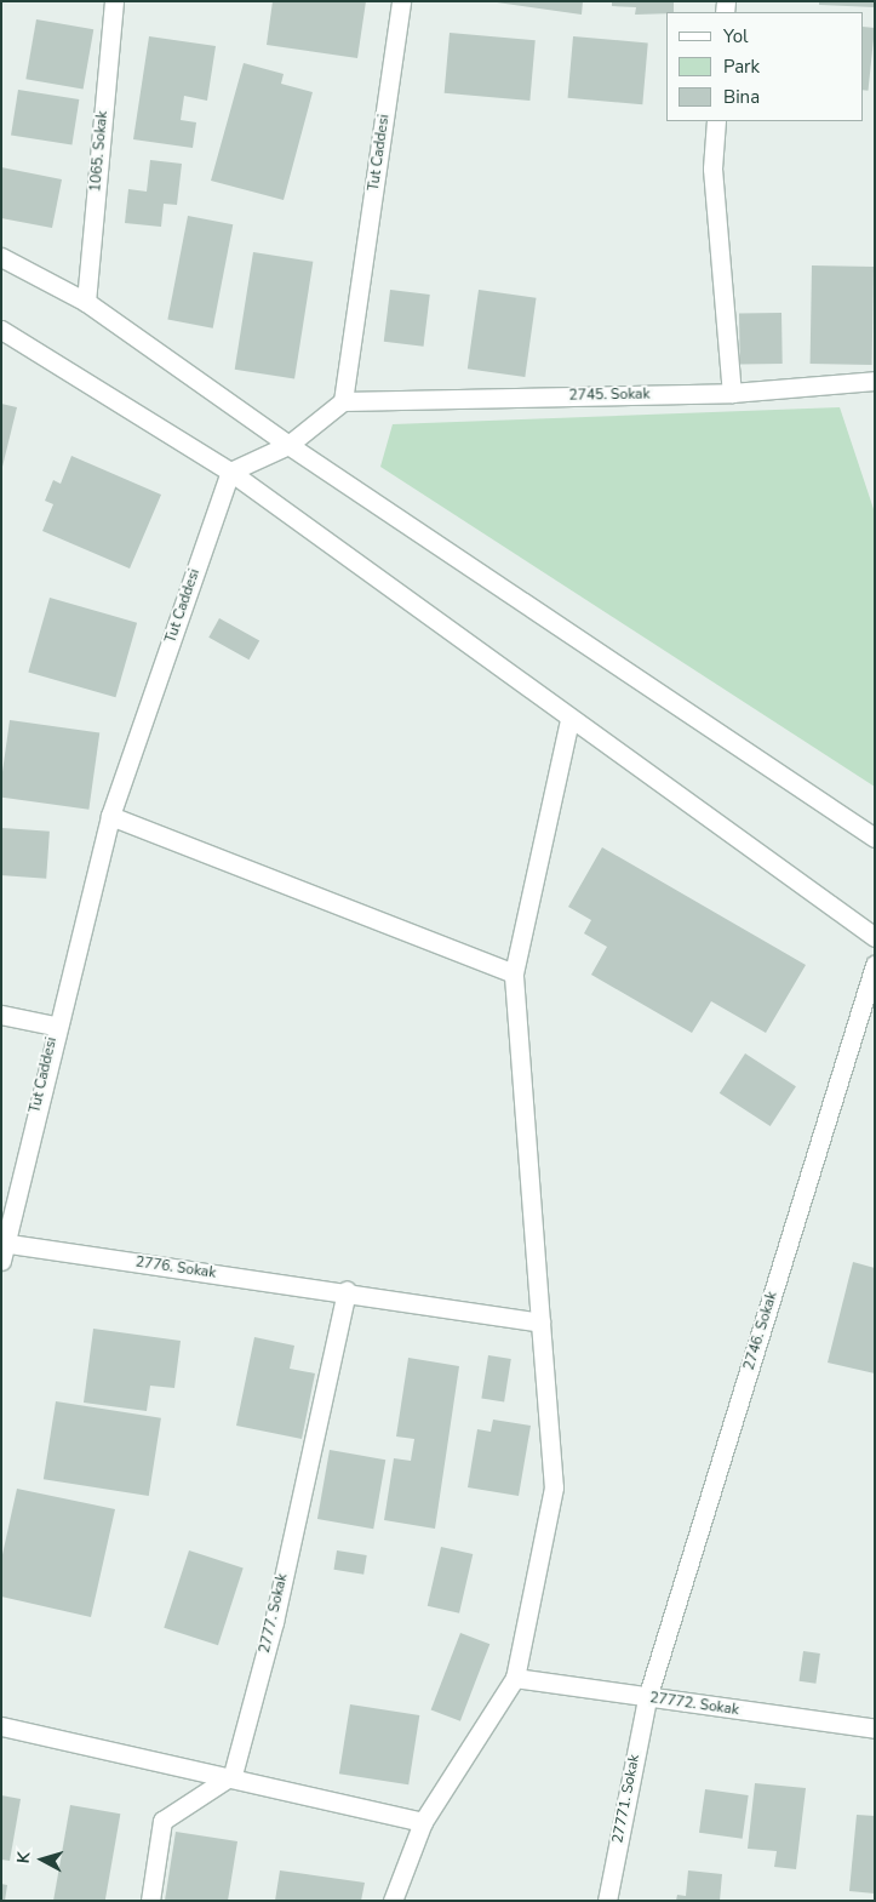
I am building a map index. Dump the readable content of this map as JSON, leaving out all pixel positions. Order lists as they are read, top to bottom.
{
  "streets": {
    "street": [
      "1065. Sokak",
      "Tut Caddesi",
      "2745. Sokak",
      "2776. Sokak",
      "2746. Sokak",
      "2777. Sokak",
      "27772. Sokak",
      "27771. Sokak"
    ]
  },
  "crossings": [
    ["Tut Caddesi", "2745. Sokak"],
    ["Tut Caddesi", "2776. Sokak"],
    ["2776. Sokak", "2777. Sokak"],
    ["2746. Sokak", "27772. Sokak"],
    ["2746. Sokak", "27771. Sokak"],
    ["27772. Sokak", "27771. Sokak"]
  ],
  "legend": ["Yol", "Park", "Bina"],
  "north": "left"
}
